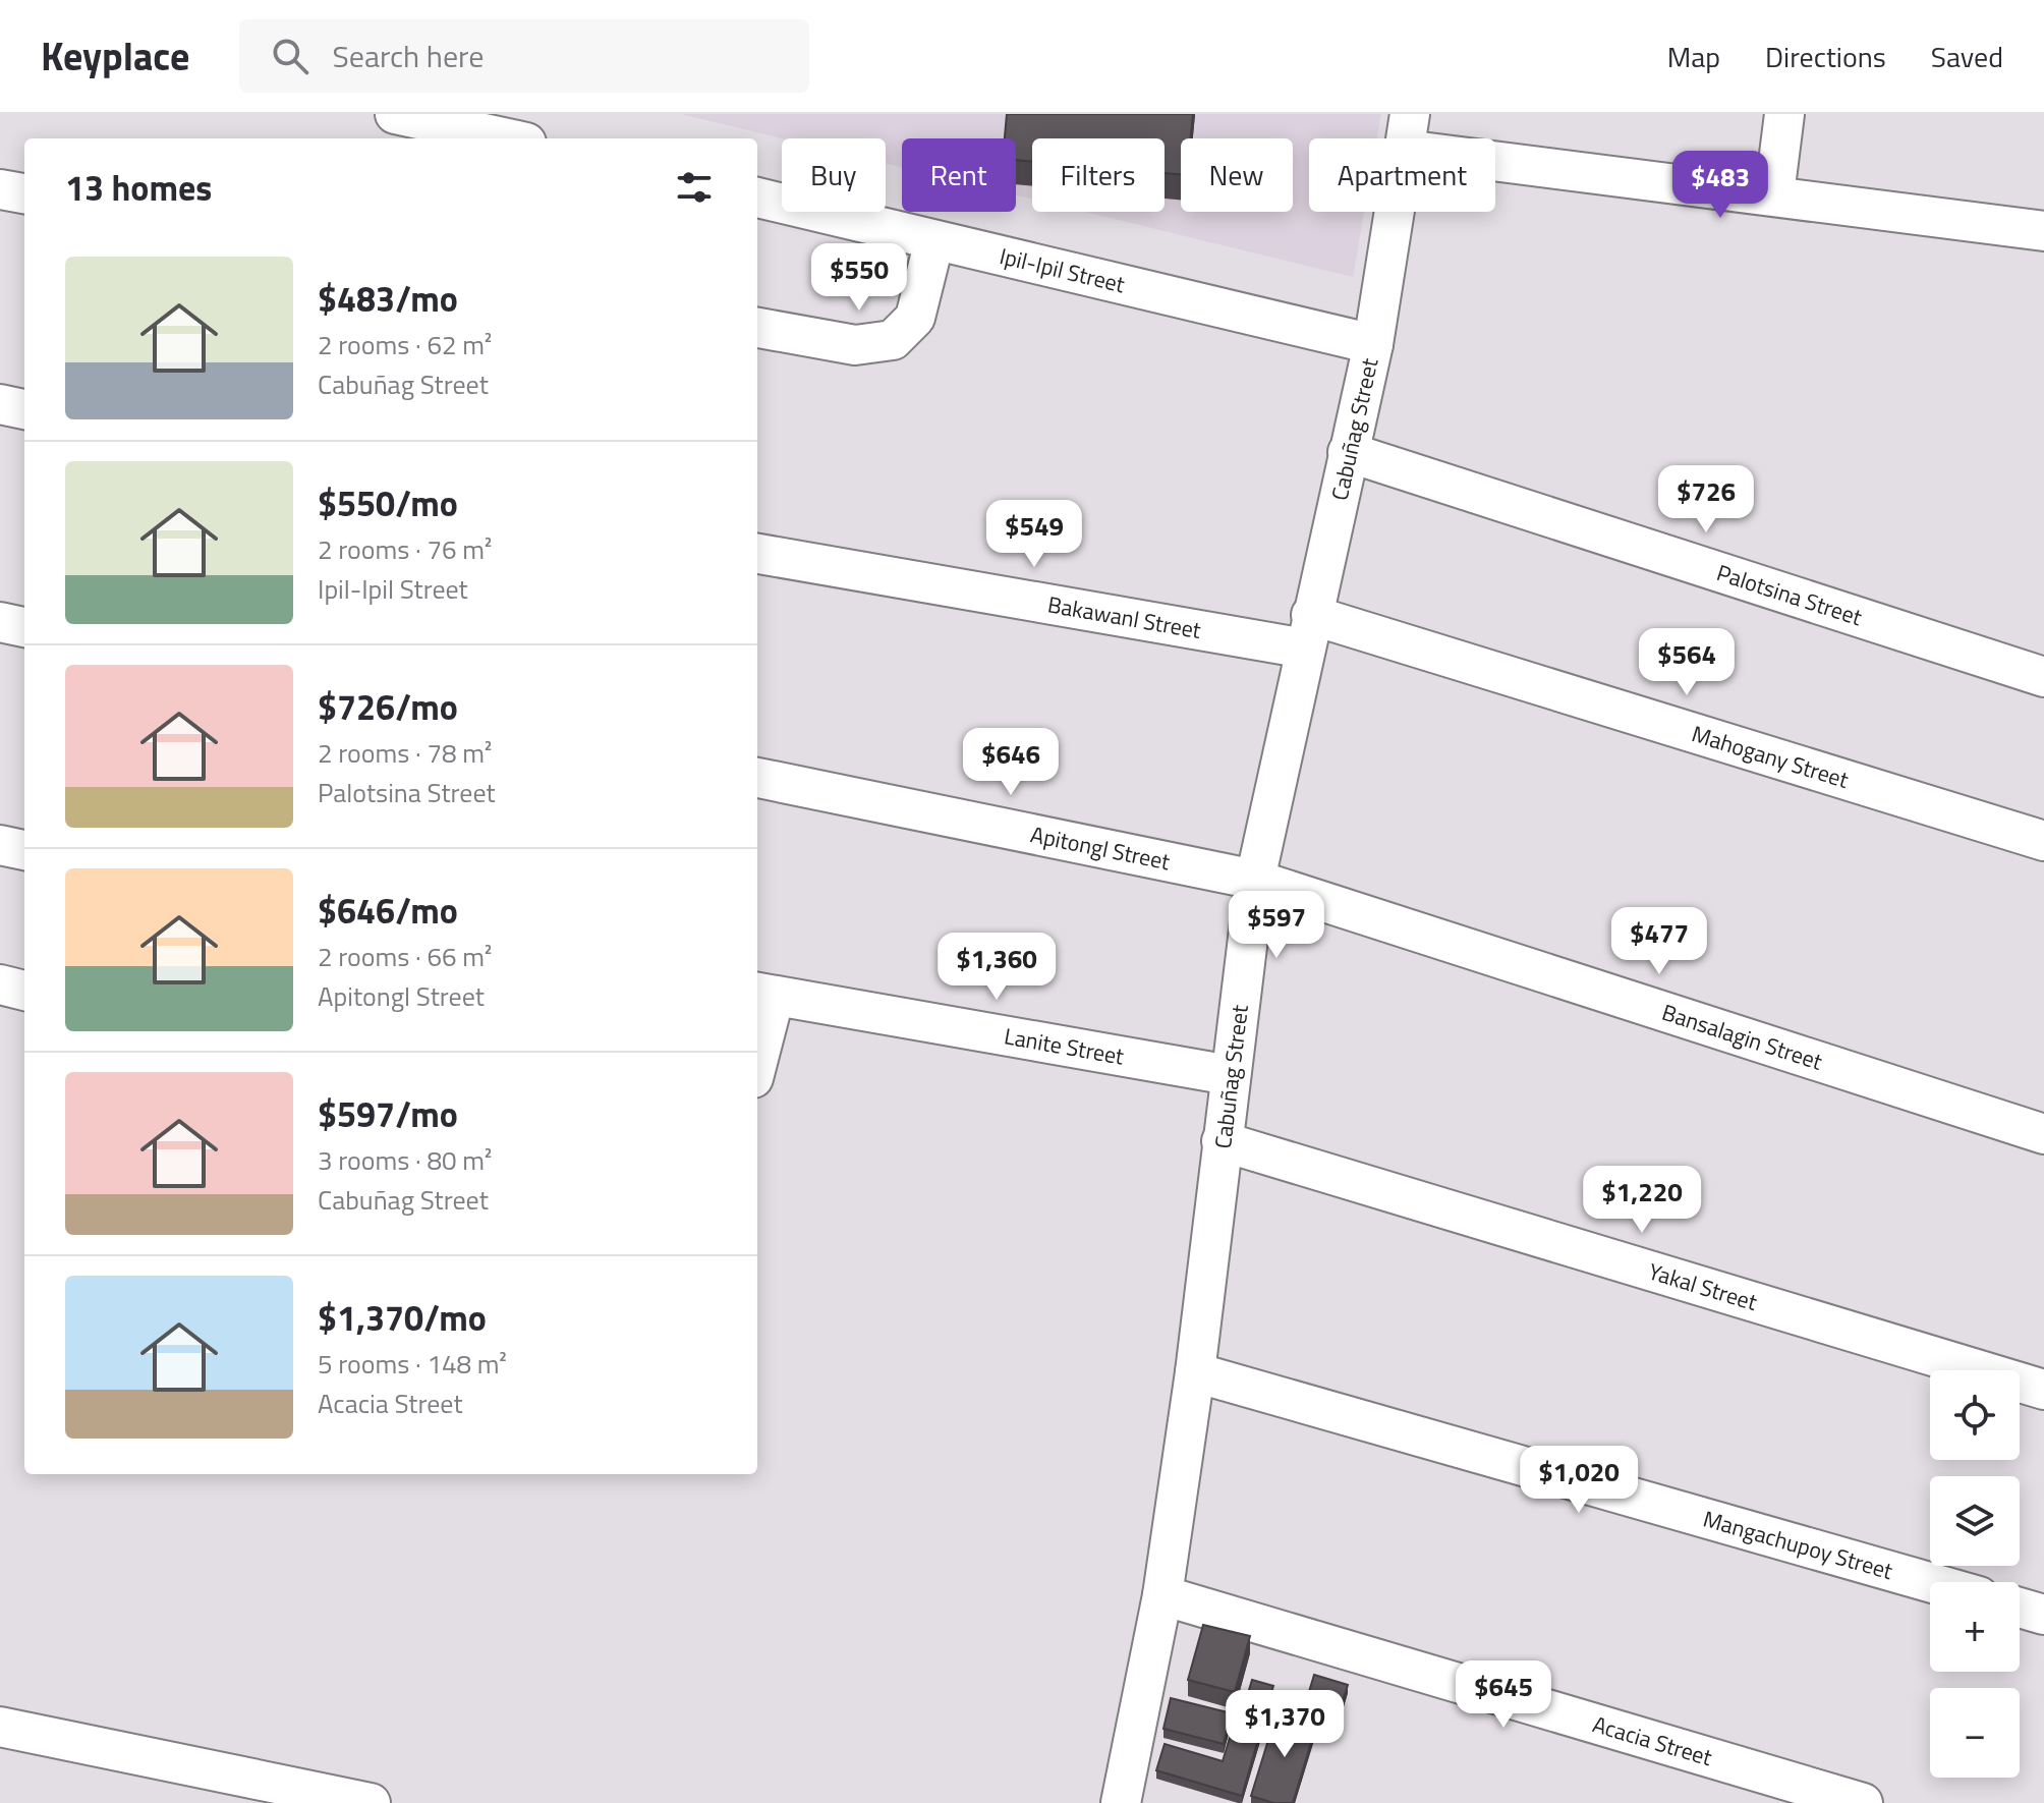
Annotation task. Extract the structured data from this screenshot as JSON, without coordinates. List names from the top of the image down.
{
  "streets": {
    "street": [
      "Ipil-Ipil Street",
      "Cabuñag Street",
      "Palotsina Street",
      "Bakawanl Street",
      "Mahogany Street",
      "Apitongl Street",
      "Bansalagin Street",
      "Lanite Street",
      "Yakal Street",
      "Mangachupoy Street",
      "Acacia Street"
    ]
  },
  "crossings": [
    ["Ipil-Ipil Street", "Cabuñag Street"],
    ["Cabuñag Street", "Palotsina Street"],
    ["Cabuñag Street", "Bakawanl Street"],
    ["Cabuñag Street", "Mahogany Street"],
    ["Cabuñag Street", "Apitongl Street"],
    ["Cabuñag Street", "Bansalagin Street"],
    ["Cabuñag Street", "Lanite Street"],
    ["Cabuñag Street", "Yakal Street"],
    ["Cabuñag Street", "Mangachupoy Street"],
    ["Cabuñag Street", "Acacia Street"],
    ["Bakawanl Street", "Mahogany Street"],
    ["Apitongl Street", "Bansalagin Street"]
  ],
  "page": {
    "header": "Keyplace",
    "search": "Search here",
    "nav": ["Map", "Directions", "Saved"],
    "chip": [
      "Buy",
      "Rent",
      "Filters",
      "New",
      "Apartment"
    ],
    "heading": "13 homes",
    "price": [
      "$483",
      "$550",
      "$726",
      "$549",
      "$564",
      "$646",
      "$597",
      "$477",
      "$1,360",
      "$1,220",
      "$1,020",
      "$645",
      "$1,370"
    ],
    "list": [
      {
        "name": "$483/mo",
        "note": "2 rooms · 62 m² · Cabuñag Street"
      },
      {
        "name": "$550/mo",
        "note": "2 rooms · 76 m² · Ipil-Ipil Street"
      },
      {
        "name": "$726/mo",
        "note": "2 rooms · 78 m² · Palotsina Street"
      },
      {
        "name": "$646/mo",
        "note": "2 rooms · 66 m² · Apitongl Street"
      },
      {
        "name": "$597/mo",
        "note": "3 rooms · 80 m² · Cabuñag Street"
      },
      {
        "name": "$1,370/mo",
        "note": "5 rooms · 148 m² · Acacia Street"
      }
    ],
    "map_buttons": ["+", "−"]
  }
}
